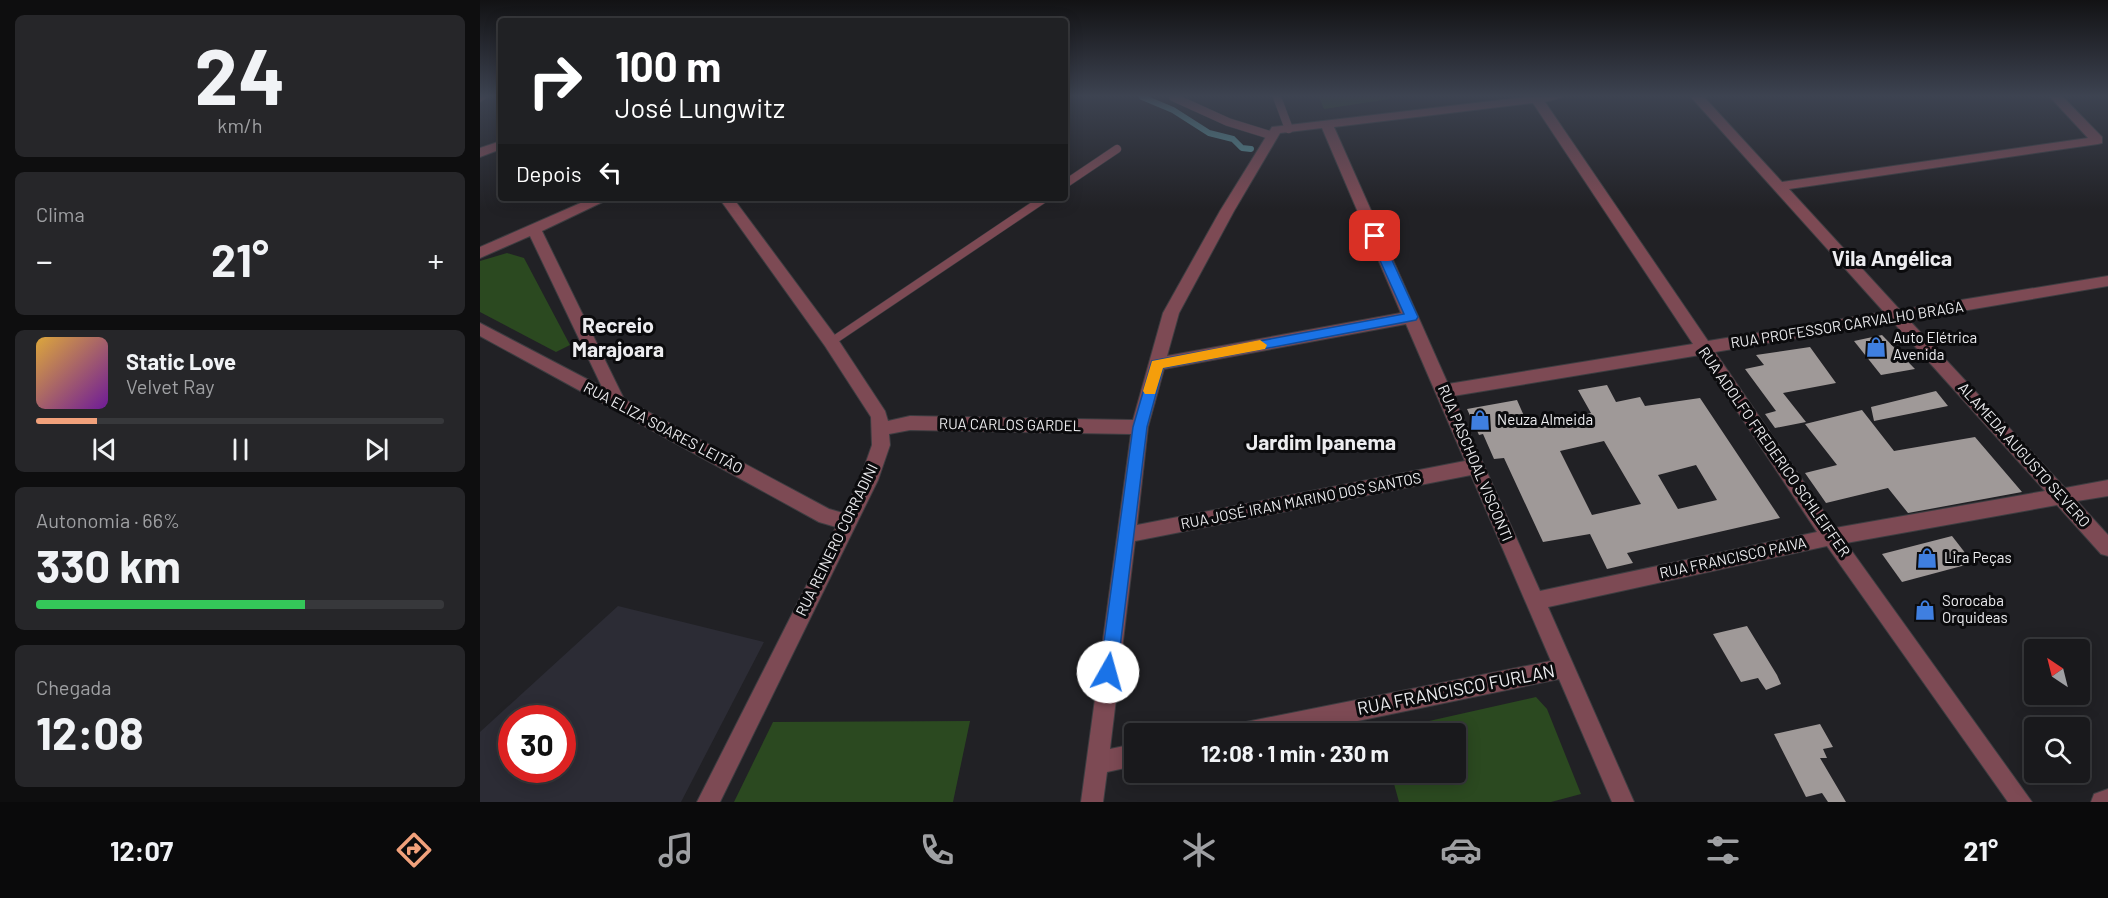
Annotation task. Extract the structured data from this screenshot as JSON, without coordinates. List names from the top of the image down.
{
  "streets": {
    "street": [
      "RUA PROFESSOR CARVALHO BRAGA",
      "RUA CARLOS GARDEL",
      "RUA ELIZA SOARES LEITÃO",
      "RUA ADOLFO FREDERICO SCHLEIFFER",
      "ALAMEDA AUGUSTO SEVERO",
      "RUA PASCHOAL VISCONTI",
      "RUA JOSÉ IRAN MARINO DOS SANTOS",
      "RUA REINERO CORRADINI",
      "RUA FRANCISCO PAIVA",
      "RUA FRANCISCO FURLAN"
    ]
  },
  "crossings": [
    ["RUA PROFESSOR CARVALHO BRAGA", "RUA ADOLFO FREDERICO SCHLEIFFER"],
    ["RUA PROFESSOR CARVALHO BRAGA", "ALAMEDA AUGUSTO SEVERO"],
    ["RUA PROFESSOR CARVALHO BRAGA", "RUA PASCHOAL VISCONTI"],
    ["RUA CARLOS GARDEL", "RUA REINERO CORRADINI"],
    ["RUA ELIZA SOARES LEITÃO", "RUA REINERO CORRADINI"],
    ["RUA ADOLFO FREDERICO SCHLEIFFER", "RUA FRANCISCO PAIVA"],
    ["ALAMEDA AUGUSTO SEVERO", "RUA FRANCISCO PAIVA"],
    ["RUA PASCHOAL VISCONTI", "RUA JOSÉ IRAN MARINO DOS SANTOS"],
    ["RUA PASCHOAL VISCONTI", "RUA FRANCISCO PAIVA"],
    ["RUA PASCHOAL VISCONTI", "RUA FRANCISCO FURLAN"]
  ],
  "districts": ["Vila Angélica", "Recreio Marajoara", "Jardim Ipanema"],
  "places": {
    "shop": [
      "Auto Elétrica Avenida",
      "Neuza Almeida",
      "Lira Peças",
      "Sorocaba Orquideas"
    ]
  },
  "north": "top left",
  "page": {
    "tile": [
      ["24", "km/h"],
      "Clima",
      ["Autonomia · 66%", "330 km"],
      ["Chegada", "12:08"]
    ],
    "turn": ["100 m", "José Lungwitz"],
    "then": "Depois",
    "heat": ["−", "21°", "+"],
    "song": ["Static Love", "Velvet Ray"],
    "limit": "30",
    "trip": "12:08 · 1 min · 230 m",
    "tabs": ["12:07", "21°"]
  }
}
